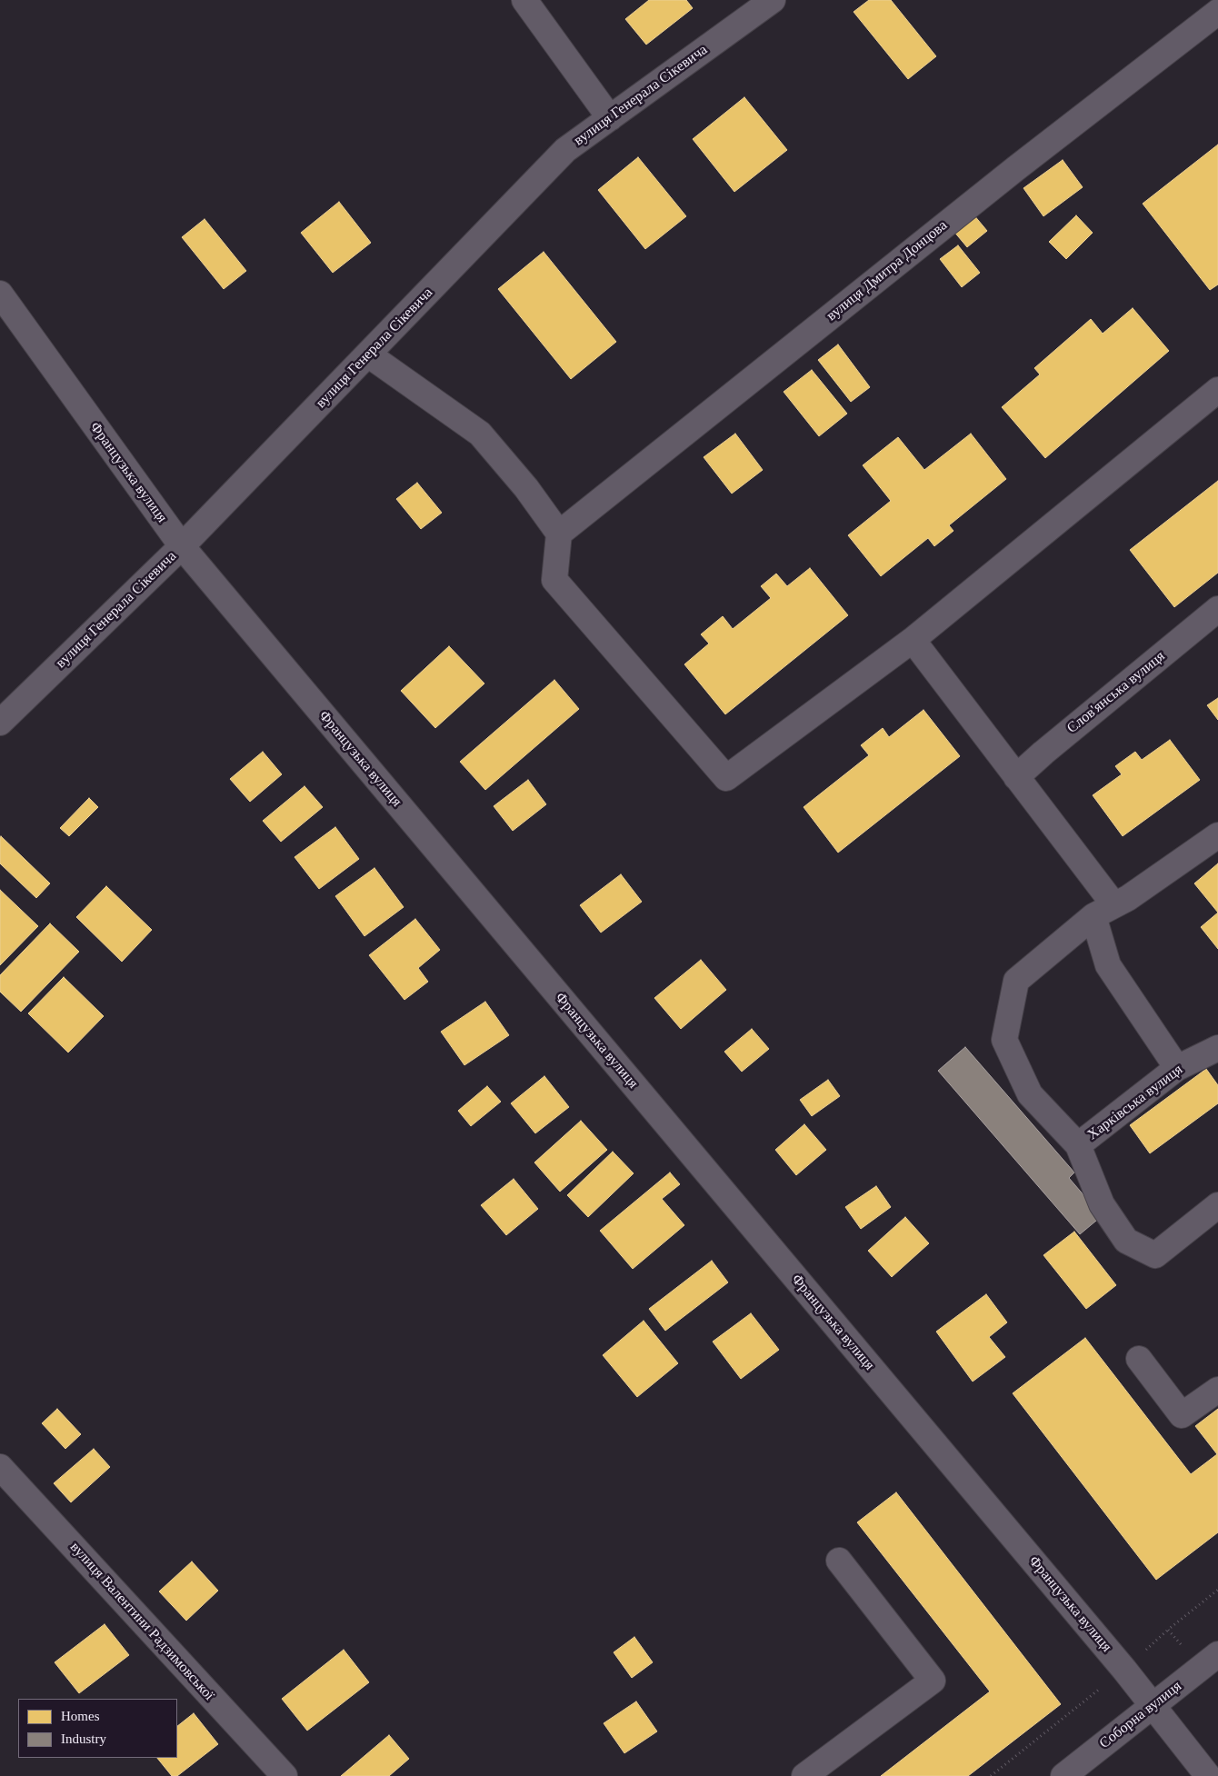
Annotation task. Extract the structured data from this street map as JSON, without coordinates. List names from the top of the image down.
{
  "streets": {
    "street": [
      "вулиця Генерала Сікевича",
      "вулиця Дмитра Донцова",
      "Французька вулиця",
      "Слов'янська вулиця",
      "Харківська вулиця",
      "вулиця Валентини Радзимовської",
      "Соборна вулиця"
    ]
  },
  "crossings": [
    ["вулиця Генерала Сікевича", "Французька вулиця"],
    ["Французька вулиця", "Соборна вулиця"]
  ],
  "legend": ["Homes", "Industry"]
}
